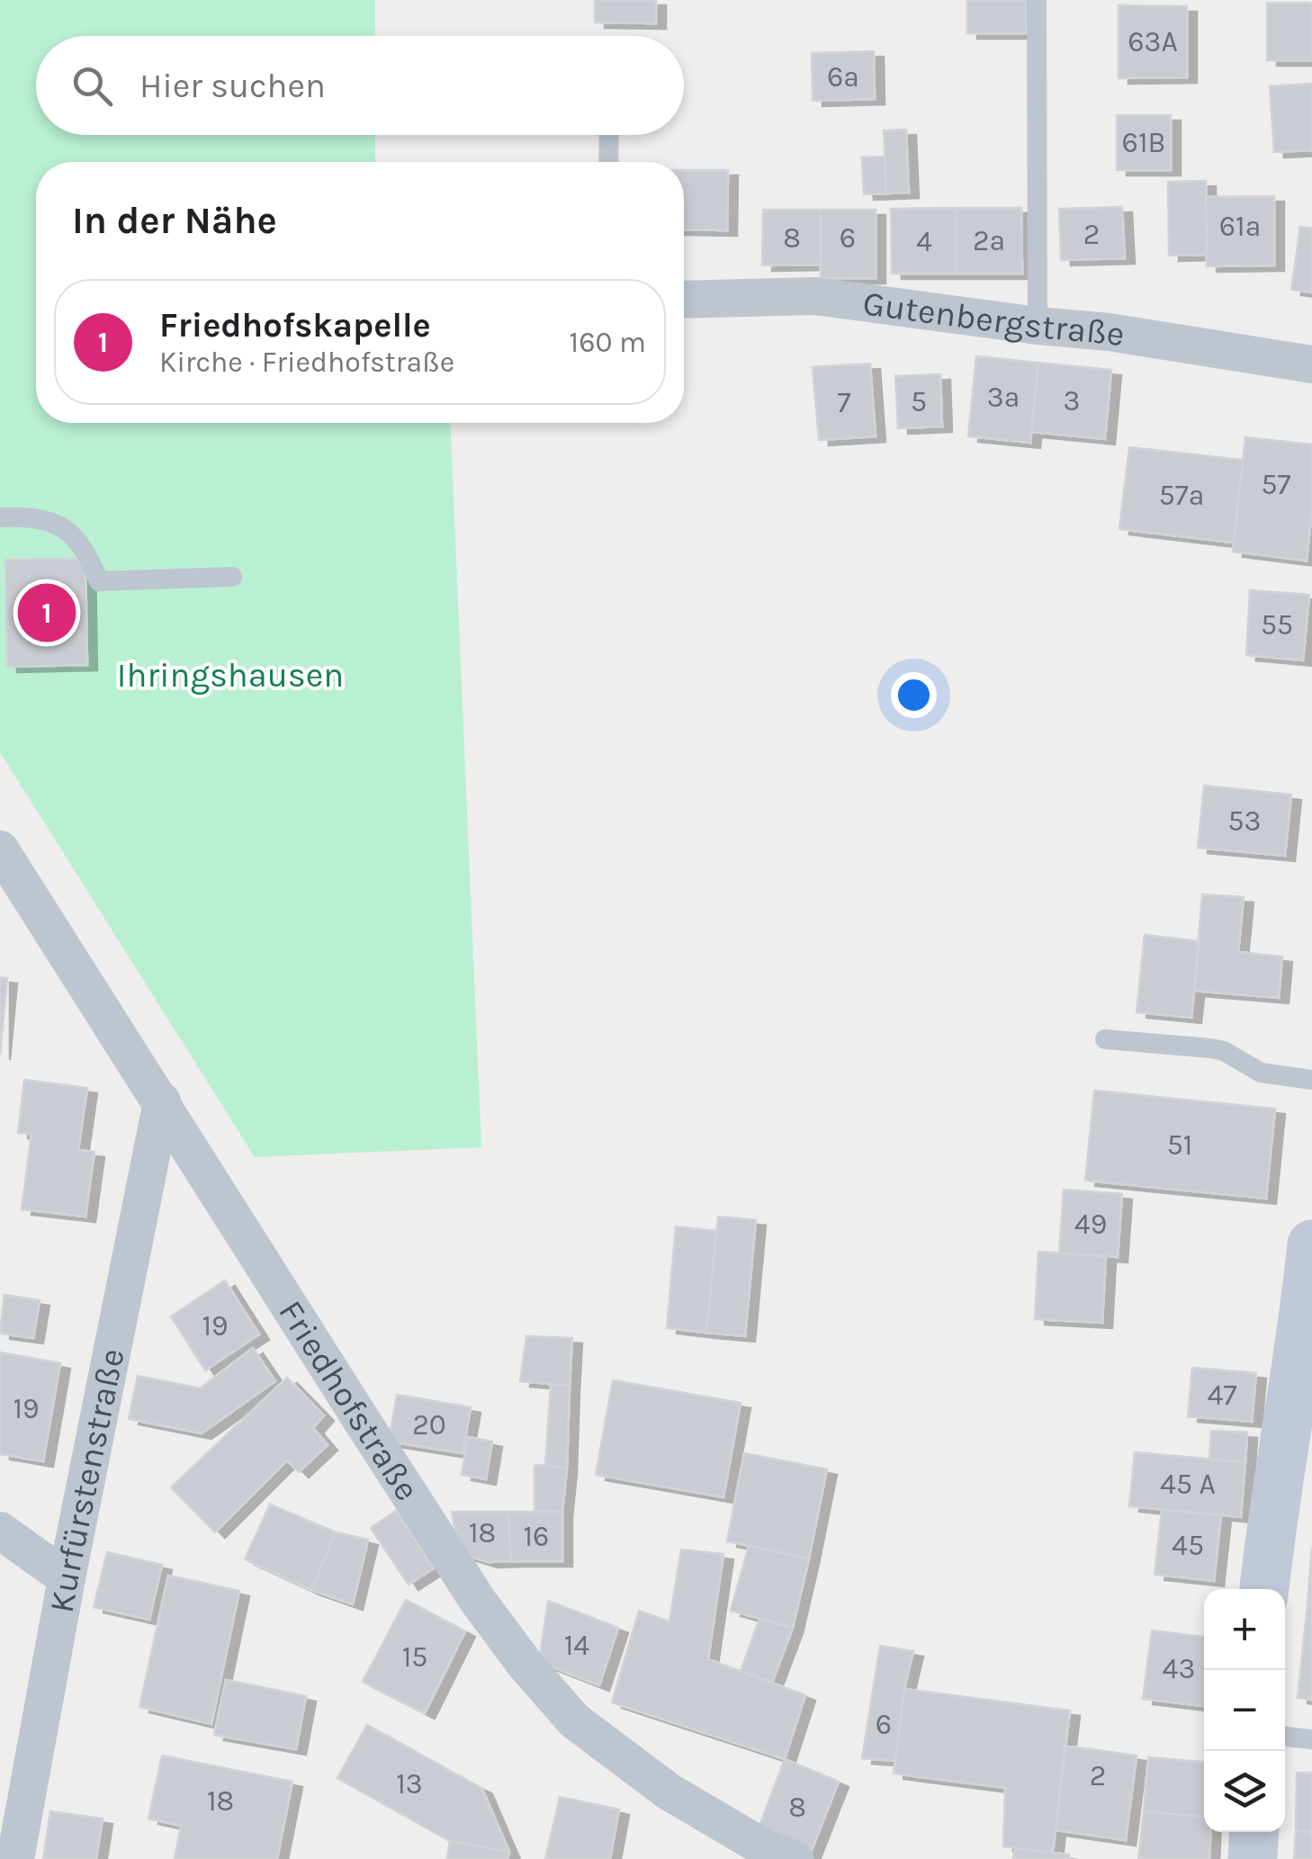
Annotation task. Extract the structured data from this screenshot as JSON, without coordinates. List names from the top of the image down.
{
  "streets": {
    "street": ["Gutenbergstraße", "Friedhofstraße", "Kurfürstenstraße"]
  },
  "crossings": [
    ["Friedhofstraße", "Kurfürstenstraße"]
  ],
  "parks": ["Ihringshausen"],
  "house_numbers": [
    "63A",
    "6a",
    "61B",
    "61a",
    "2",
    "8",
    "6",
    "2a",
    "4",
    "3a",
    "3",
    "5",
    "7",
    "57",
    "57a",
    "55",
    "53",
    "51",
    "49",
    "19",
    "47",
    "19",
    "20",
    "45 A",
    "18",
    "16",
    "45",
    "14",
    "15",
    "43",
    "6",
    "2",
    "13",
    "18",
    "8"
  ],
  "page": {
    "search": "Hier suchen",
    "heading": "In der Nähe",
    "list": [
      {
        "mark": "1",
        "name": "Friedhofskapelle",
        "note": "Kirche · Friedhofstraße",
        "value": "160 m"
      }
    ],
    "pins": "1",
    "map_buttons": ["+", "−"]
  }
}
